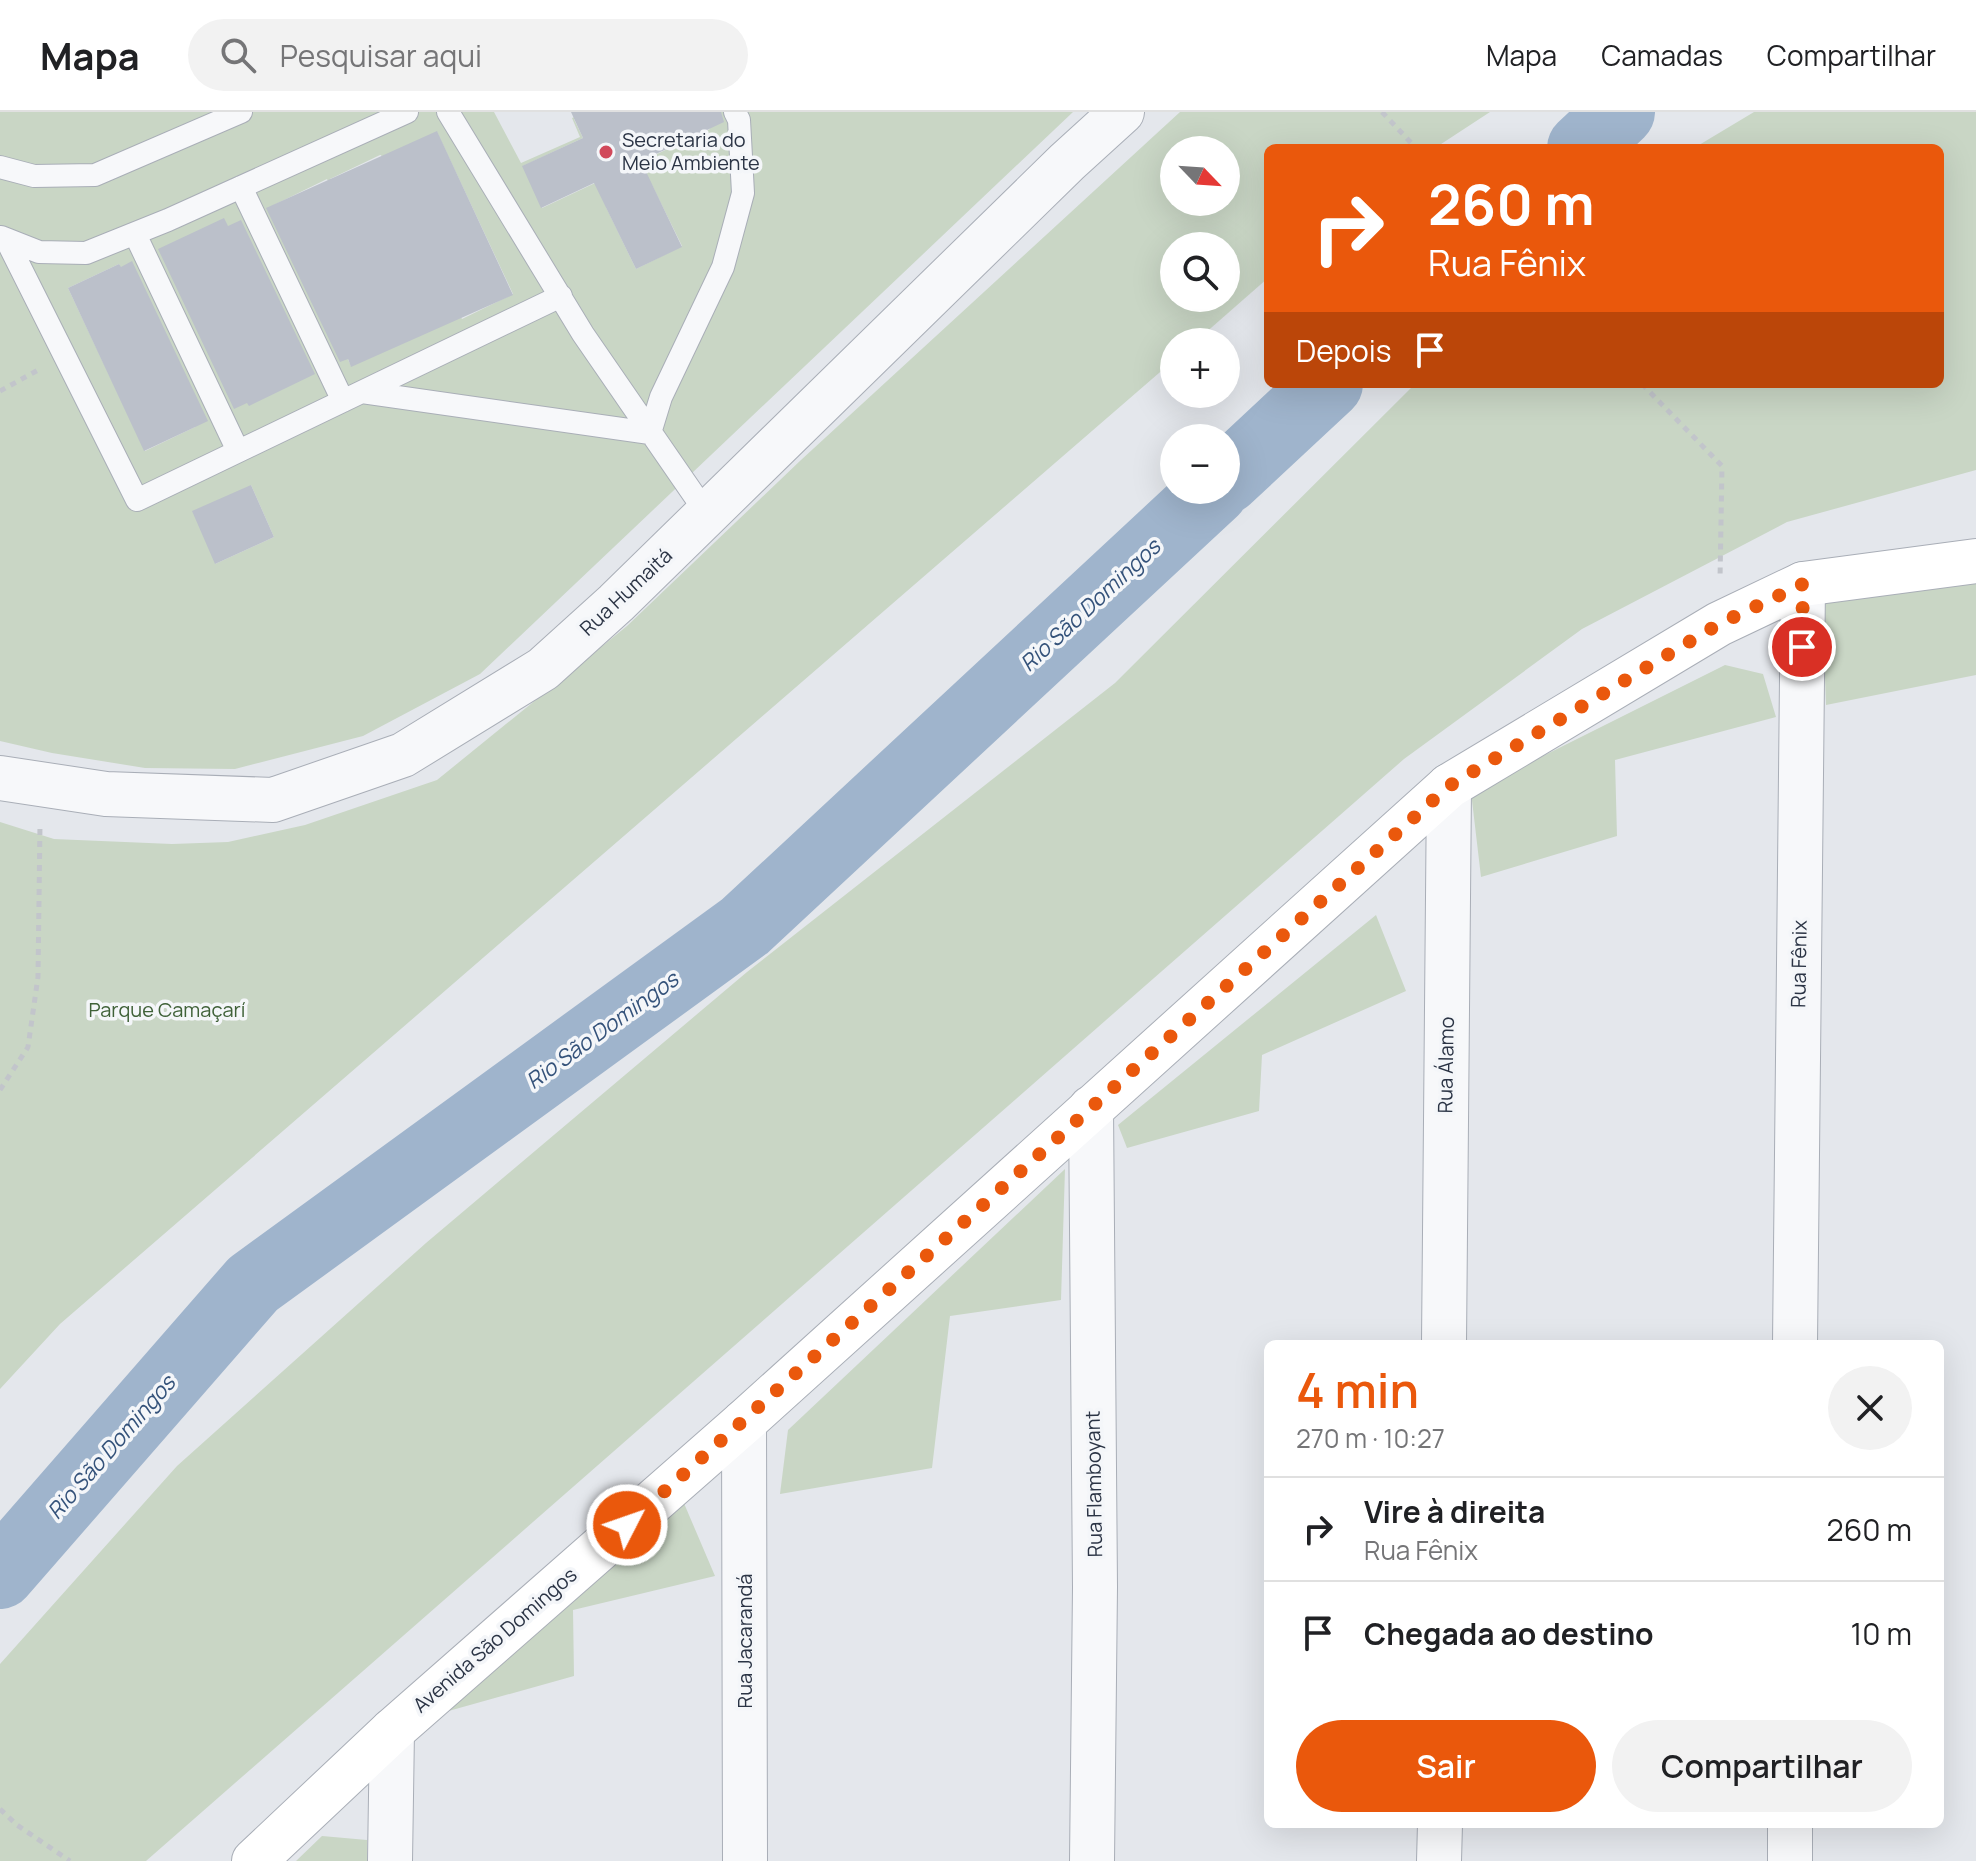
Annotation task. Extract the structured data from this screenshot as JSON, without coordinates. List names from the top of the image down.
{
  "streets": {
    "street": [
      "Rua Humaitá",
      "Rua Fênix",
      "Rua Álamo",
      "Rua Flamboyant",
      "Avenida São Domingos",
      "Rua Jacarandá"
    ]
  },
  "crossings": [
    ["Rua Fênix", "Avenida São Domingos"],
    ["Rua Álamo", "Avenida São Domingos"],
    ["Rua Flamboyant", "Avenida São Domingos"],
    ["Avenida São Domingos", "Rua Jacarandá"]
  ],
  "water": ["Rio São Domingos"],
  "parks": ["Parque Camaçarí"],
  "places": ["Secretaria do Meio Ambiente"],
  "north": "bottom right",
  "page": {
    "header": "Mapa",
    "search": "Pesquisar aqui",
    "nav": ["Mapa", "Camadas", "Compartilhar"],
    "map_buttons": ["+", "−"],
    "turn": ["260 m", "Rua Fênix"],
    "then": "Depois",
    "heading": ["4 min", "270 m · 10:27"],
    "list": [
      {
        "name": "Vire à direita",
        "note": "Rua Fênix",
        "value": "260 m"
      },
      {
        "name": "Chegada ao destino",
        "value": "10 m"
      }
    ],
    "buttons": ["Sair", "Compartilhar"]
  }
}
